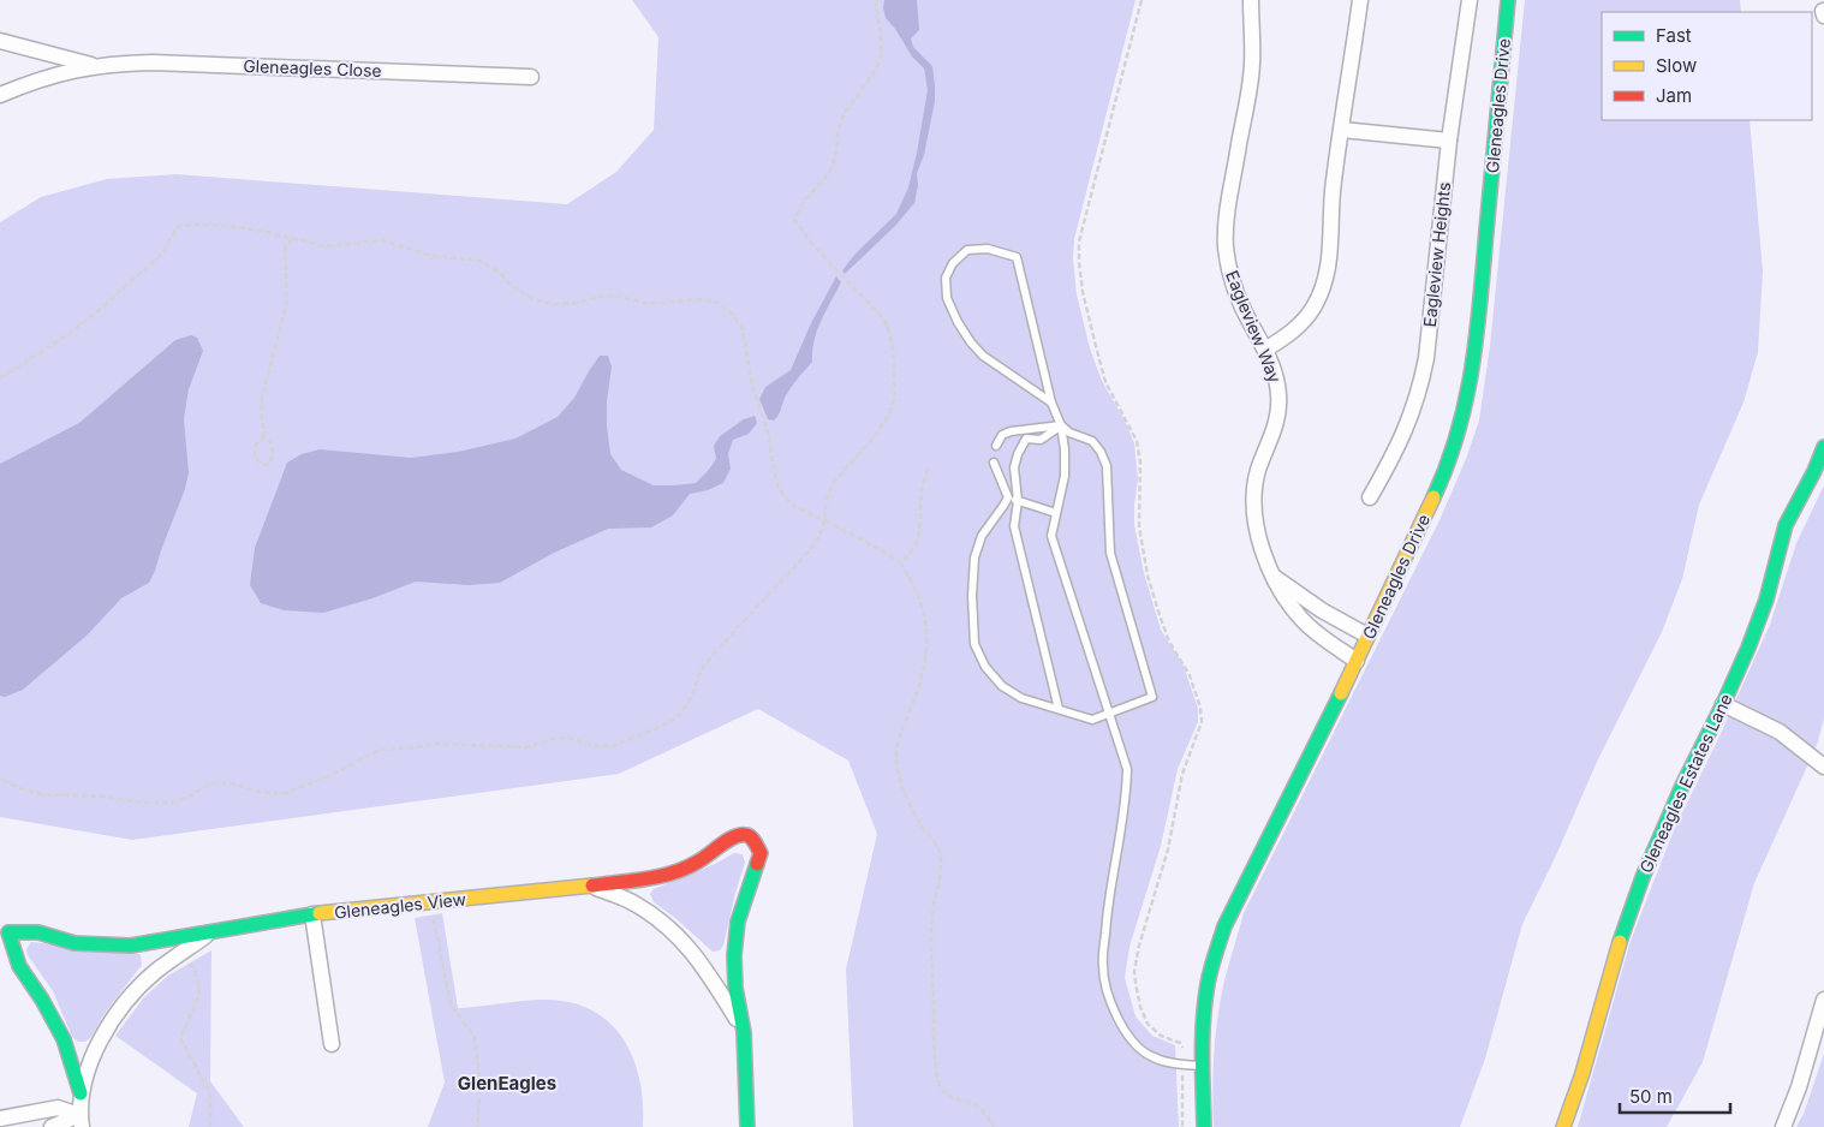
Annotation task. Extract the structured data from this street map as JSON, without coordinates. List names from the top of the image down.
{
  "streets": {
    "street": [
      "Gleneagles Close",
      "Gleneagles Drive",
      "Eagleview Heights",
      "Eagleview Way",
      "Gleneagles Estates Lane",
      "Gleneagles View"
    ]
  },
  "crossings": [
    ["Gleneagles Drive", "Eagleview Way"]
  ],
  "districts": ["GlenEagles"],
  "legend": ["Fast", "Slow", "Jam"],
  "scale_bar": "50 m"
}
